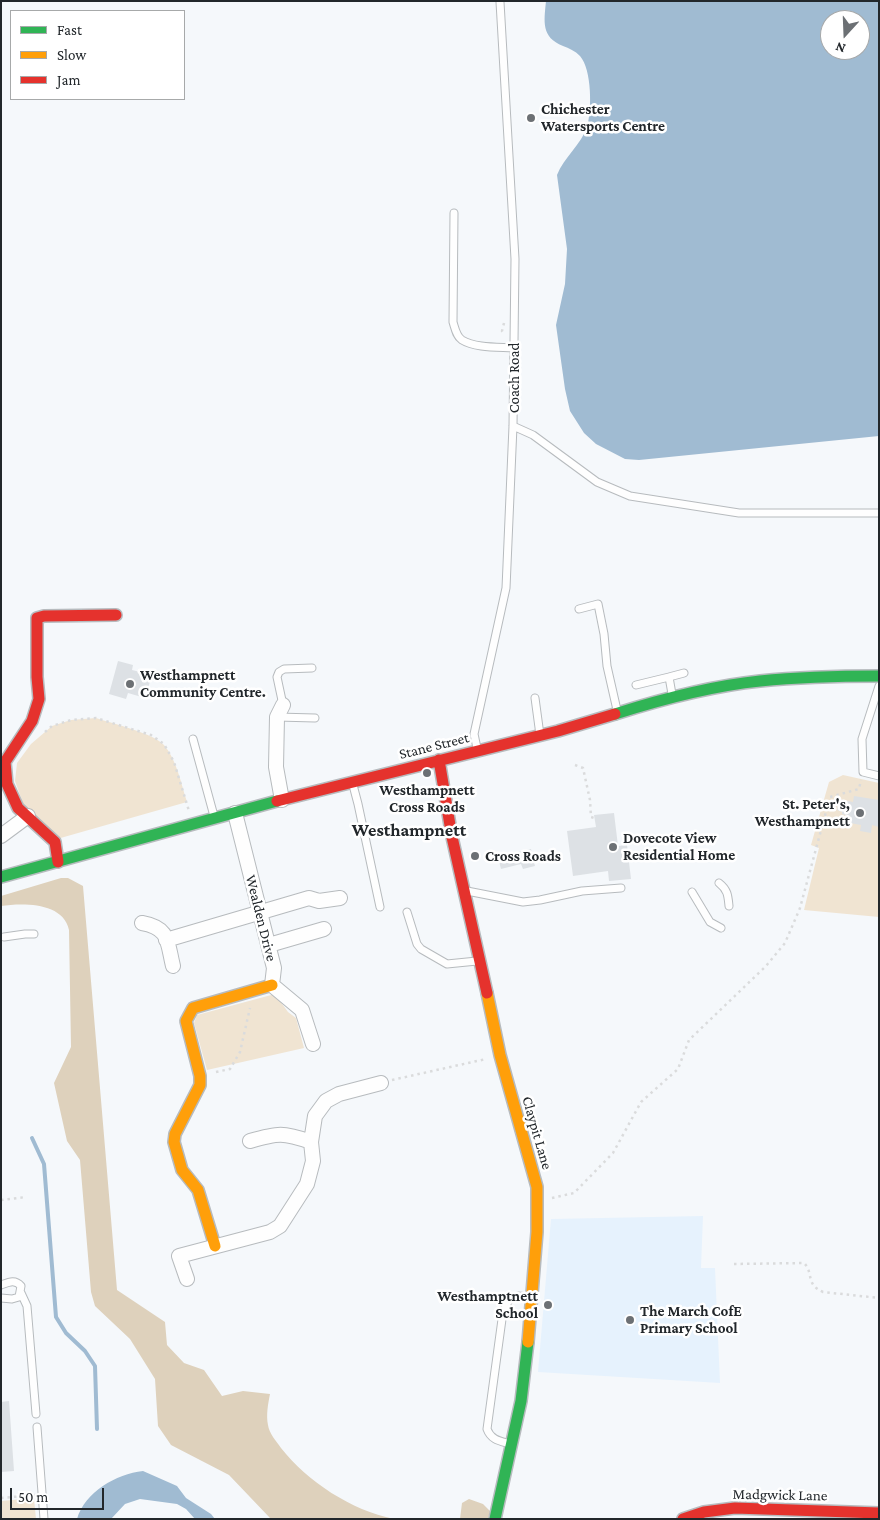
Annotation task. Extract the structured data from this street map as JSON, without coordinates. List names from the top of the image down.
{
  "streets": {
    "street": [
      "Stane Street",
      "Wealden Drive",
      "Claypit Lane",
      "Madgwick Lane"
    ],
    "lane": ["Coach Road"]
  },
  "crossings": [
    ["Coach Road", "Stane Street"],
    ["Stane Street", "Wealden Drive"],
    ["Stane Street", "Claypit Lane"]
  ],
  "districts": ["Westhampnett"],
  "places": [
    "Chichester Watersports Centre",
    "Westhampnett Community Centre.",
    "Westhampnett Cross Roads",
    "St. Peter's, Westhampnett",
    "Dovecote View Residential Home",
    "Cross Roads",
    "Westhamptnett School",
    "The March CofE Primary School"
  ],
  "legend": ["Fast", "Slow", "Jam"],
  "scale_bar": "50 m",
  "north": "bottom"
}
